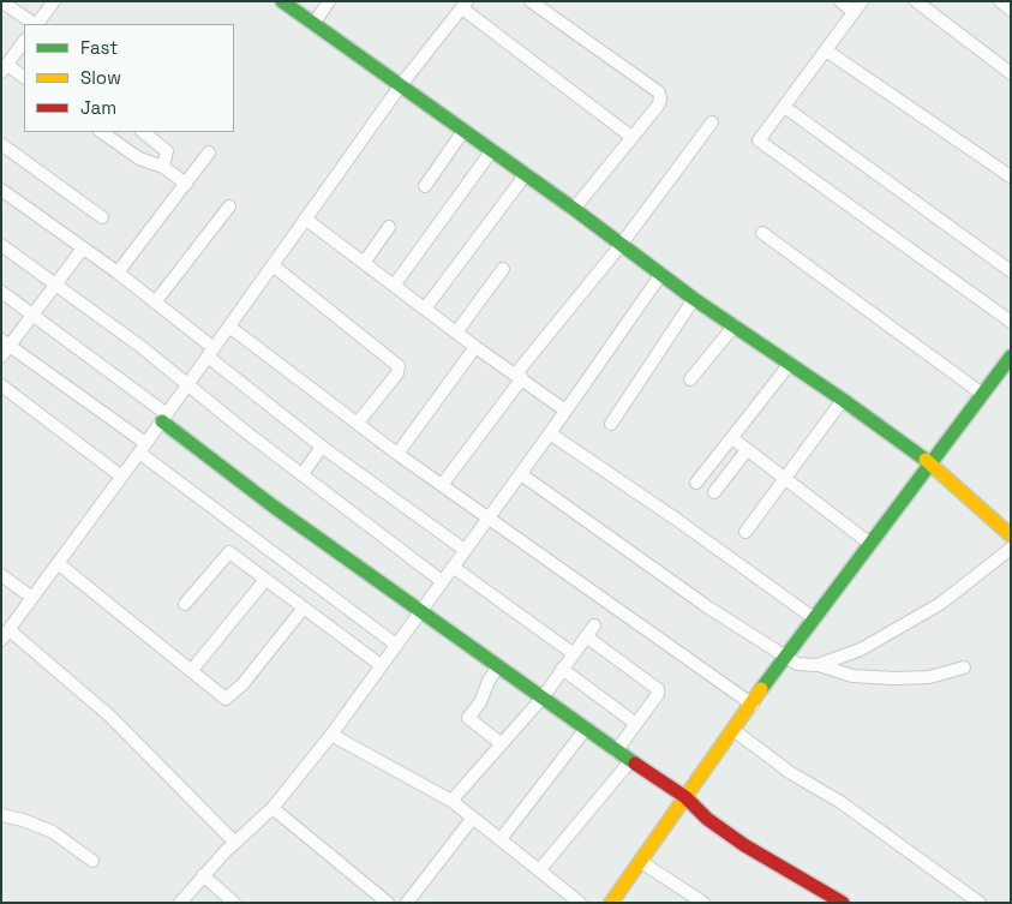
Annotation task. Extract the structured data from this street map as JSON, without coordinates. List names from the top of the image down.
{
  "legend": ["Fast", "Slow", "Jam"]
}
